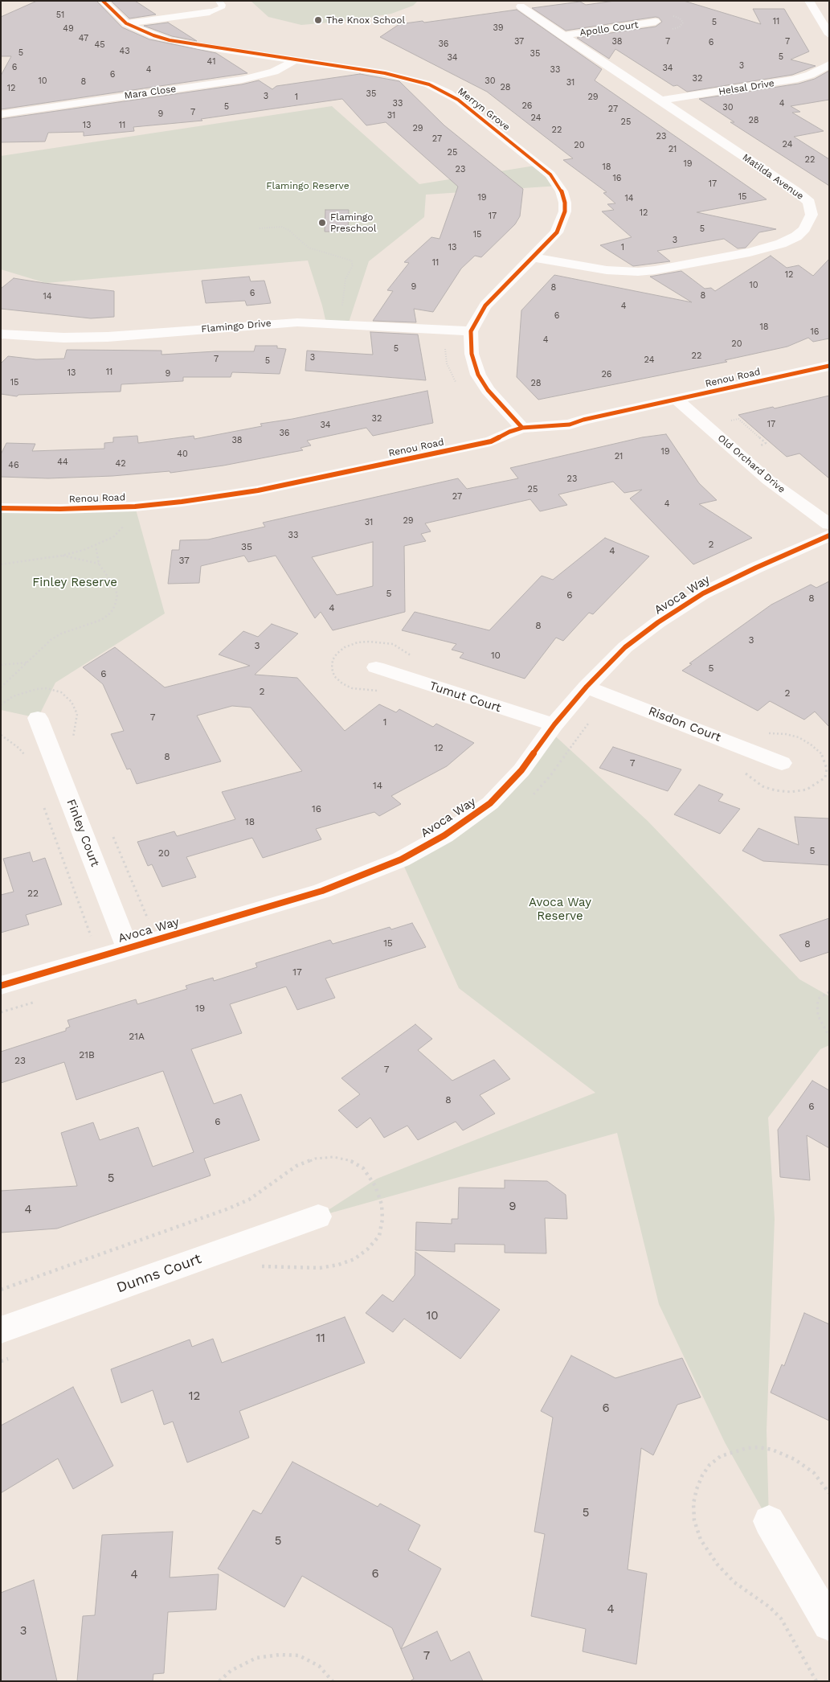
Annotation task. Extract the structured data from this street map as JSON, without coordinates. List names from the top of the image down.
{
  "streets": {
    "street": [
      "Apollo Court",
      "Helsal Drive",
      "Mara Close",
      "Merryn Grove",
      "Matilda Avenue",
      "Flamingo Drive",
      "Renou Road",
      "Old Orchard Drive",
      "Avoca Way",
      "Tumut Court",
      "Risdon Court",
      "Finley Court",
      "Dunns Court"
    ]
  },
  "crossings": [
    ["Apollo Court", "Matilda Avenue"],
    ["Helsal Drive", "Matilda Avenue"],
    ["Mara Close", "Merryn Grove"],
    ["Merryn Grove", "Matilda Avenue"],
    ["Merryn Grove", "Flamingo Drive"],
    ["Renou Road", "Old Orchard Drive"],
    ["Avoca Way", "Tumut Court"],
    ["Avoca Way", "Risdon Court"],
    ["Avoca Way", "Finley Court"]
  ],
  "parks": ["Flamingo Reserve", "Finley Reserve", "Avoca Way Reserve"],
  "places": ["The Knox School", "Flamingo Preschool"],
  "house_numbers": [
    "51",
    "11",
    "5",
    "39",
    "49",
    "47",
    "37",
    "38",
    "7",
    "7",
    "6",
    "36",
    "45",
    "43",
    "5",
    "35",
    "5",
    "34",
    "41",
    "3",
    "6",
    "34",
    "4",
    "33",
    "6",
    "32",
    "10",
    "30",
    "8",
    "31",
    "28",
    "12",
    "35",
    "3",
    "1",
    "29",
    "33",
    "4",
    "26",
    "5",
    "30",
    "27",
    "7",
    "9",
    "31",
    "24",
    "28",
    "25",
    "13",
    "11",
    "29",
    "22",
    "23",
    "27",
    "24",
    "20",
    "21",
    "25",
    "22",
    "19",
    "18",
    "23",
    "16",
    "17",
    "15",
    "19",
    "14",
    "12",
    "17",
    "5",
    "15",
    "3",
    "13",
    "1",
    "11",
    "12",
    "10",
    "9",
    "8",
    "6",
    "8",
    "14",
    "4",
    "6",
    "18",
    "16",
    "4",
    "20",
    "5",
    "22",
    "3",
    "7",
    "24",
    "5",
    "11",
    "13",
    "9",
    "26",
    "15",
    "28",
    "32",
    "17",
    "34",
    "36",
    "38",
    "19",
    "40",
    "21",
    "44",
    "42",
    "46",
    "23",
    "25",
    "27",
    "4",
    "29",
    "31",
    "33",
    "2",
    "35",
    "4",
    "37",
    "5",
    "6",
    "8",
    "4",
    "8",
    "3",
    "3",
    "10",
    "5",
    "6",
    "2",
    "2",
    "7",
    "1",
    "12",
    "8",
    "7",
    "14",
    "16",
    "18",
    "5",
    "20",
    "22",
    "15",
    "8",
    "17",
    "19",
    "21A",
    "21B",
    "23",
    "7",
    "8",
    "6",
    "6",
    "5",
    "9",
    "4",
    "10",
    "11",
    "12",
    "6",
    "5",
    "5",
    "6",
    "4",
    "4",
    "3",
    "7"
  ]
}
